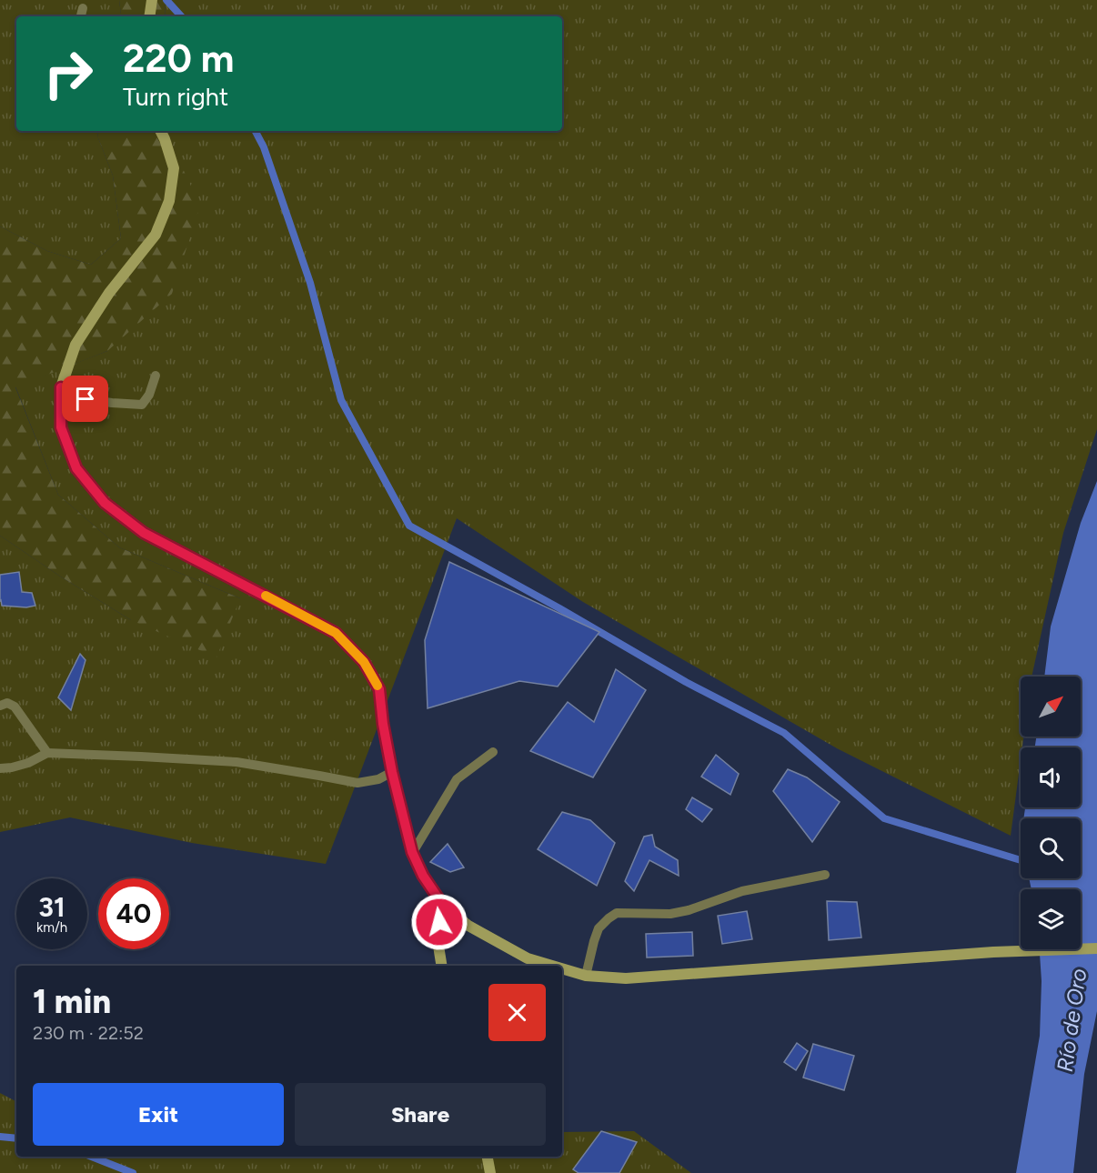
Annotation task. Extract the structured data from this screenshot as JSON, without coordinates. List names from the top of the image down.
{
  "water": ["Río de Oro"],
  "north": "top right",
  "page": {
    "turn": ["220 m", "Turn right"],
    "speed": "31 km/h",
    "limit": "40",
    "heading": ["1 min", "230 m · 22:52"],
    "buttons": ["Exit", "Share"]
  }
}
